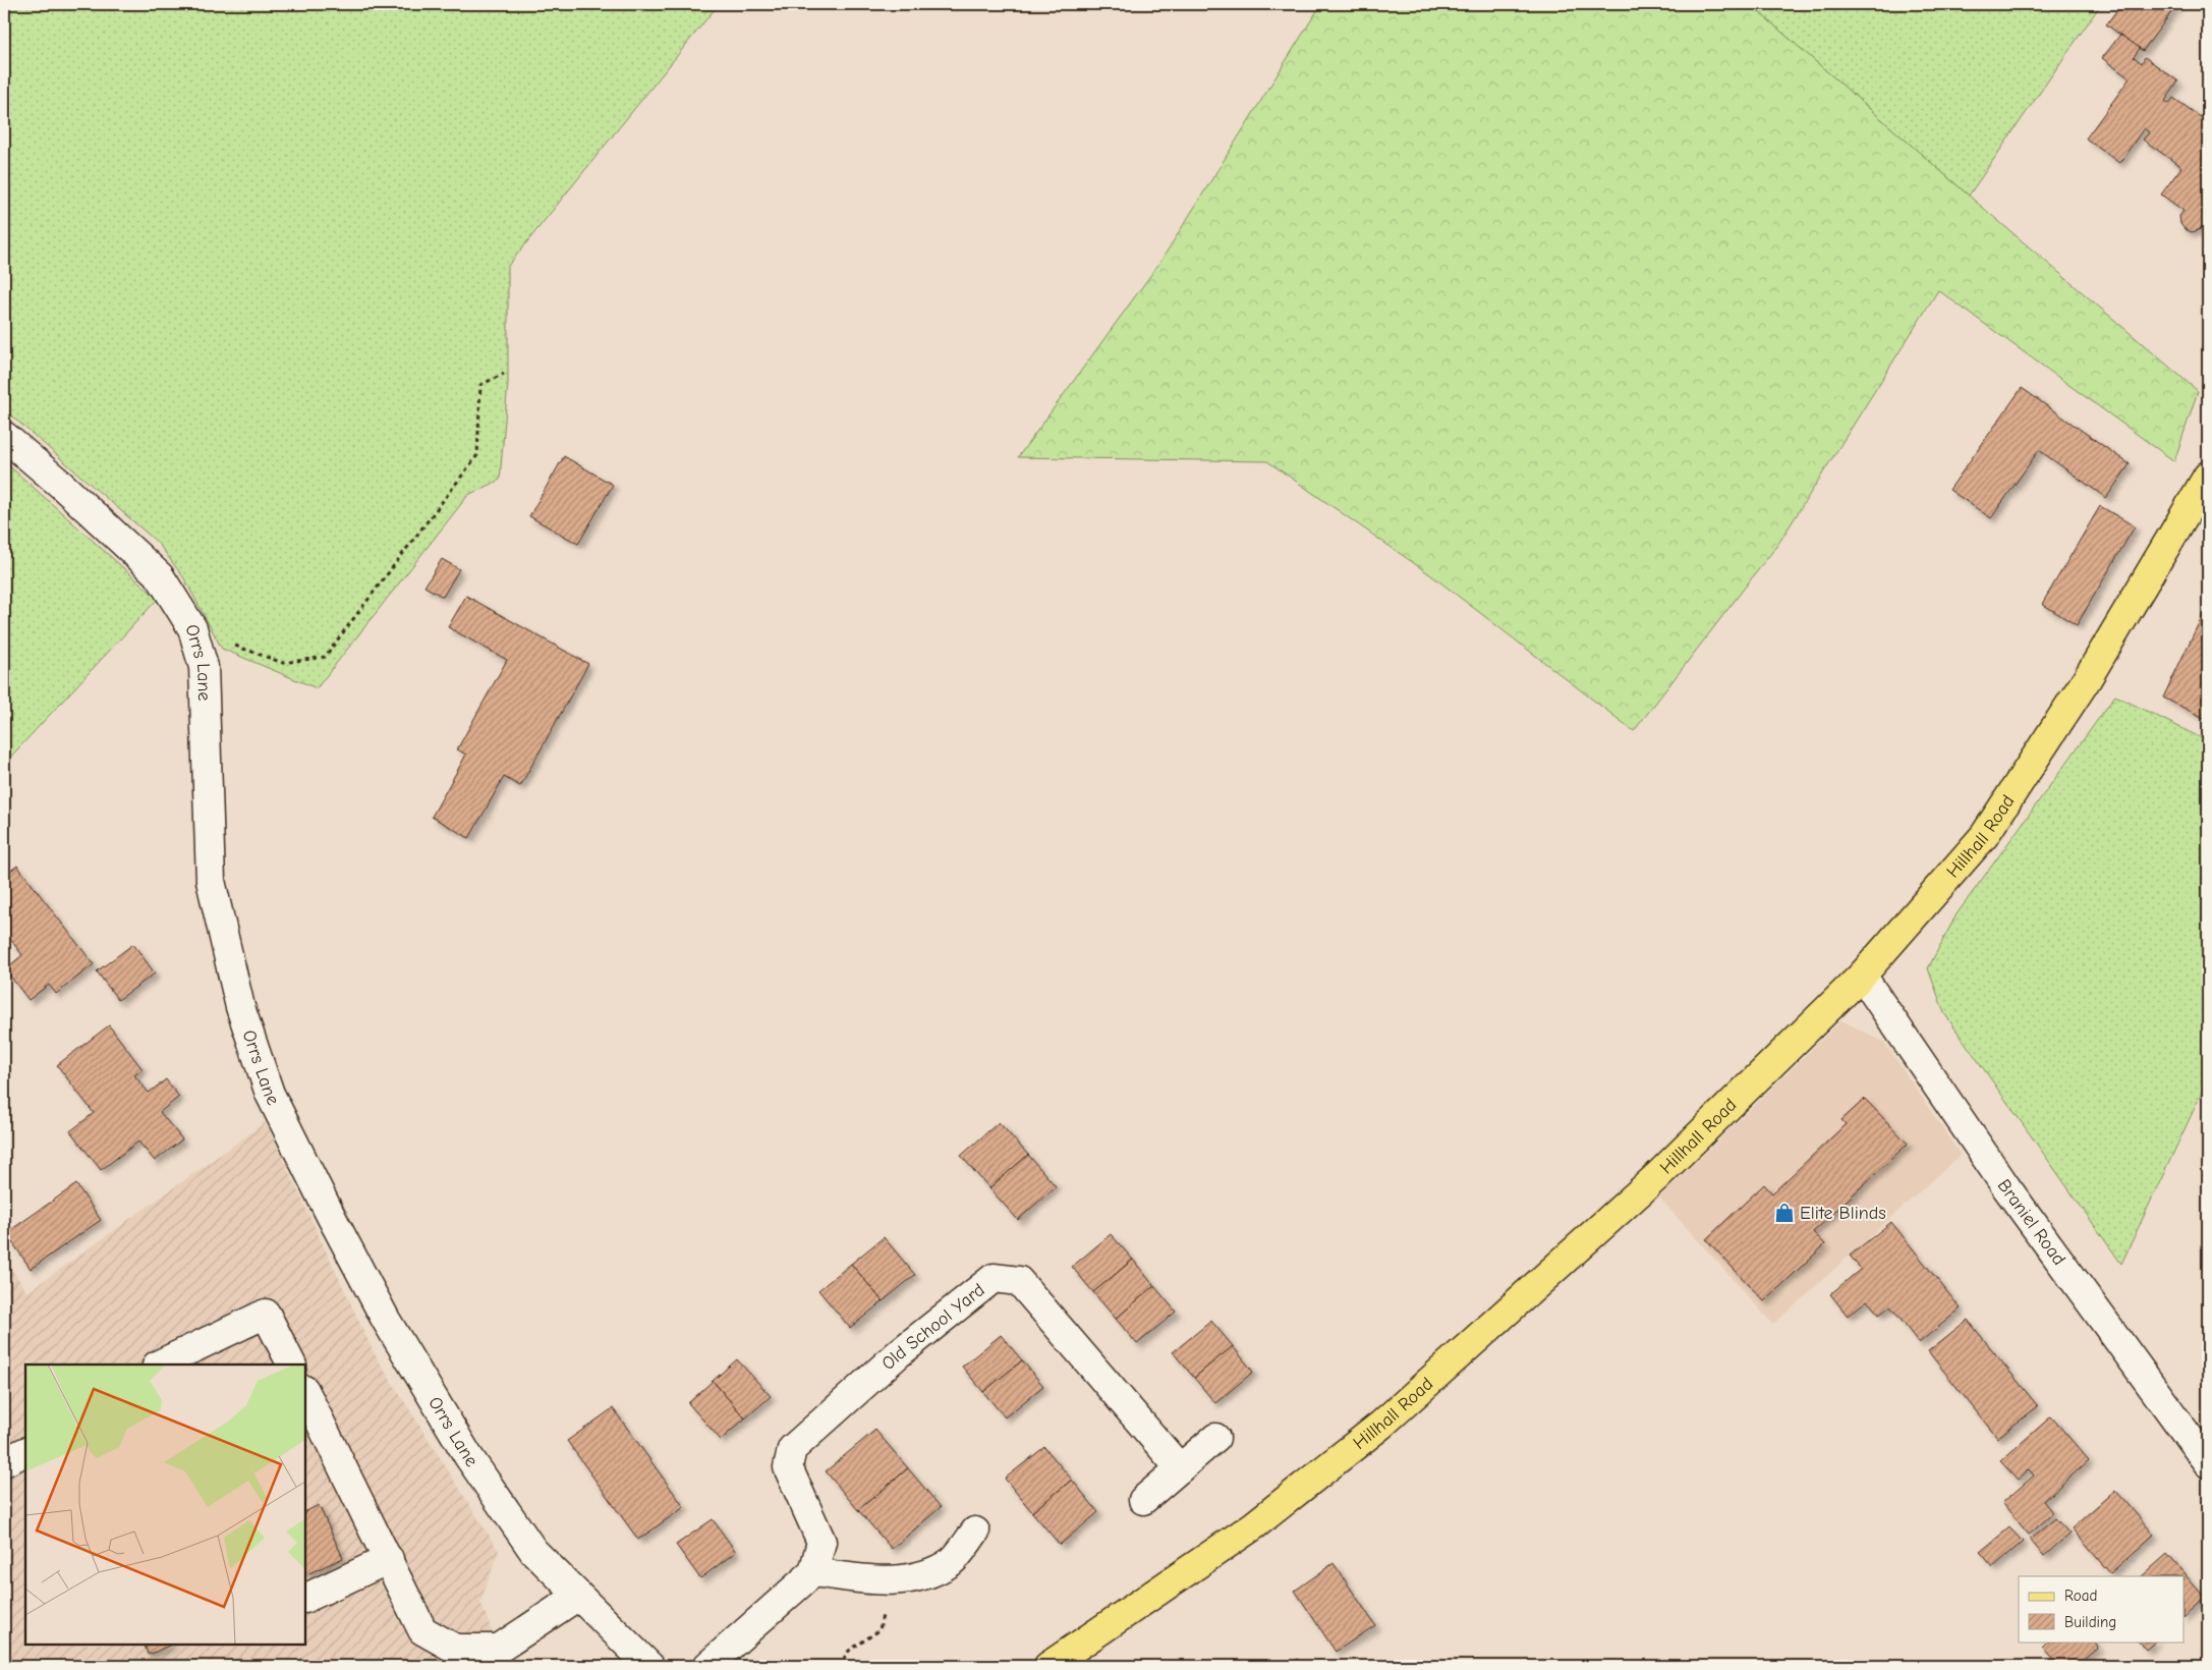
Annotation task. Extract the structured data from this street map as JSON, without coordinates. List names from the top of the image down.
{
  "streets": {
    "main road": ["Hillhall Road"],
    "street": ["Orrs Lane", "Braniel Road", "Old School Yard"]
  },
  "crossings": [
    ["Hillhall Road", "Braniel Road"]
  ],
  "places": {
    "shop": ["Elite Blinds"]
  },
  "legend": ["Road", "Building"]
}
